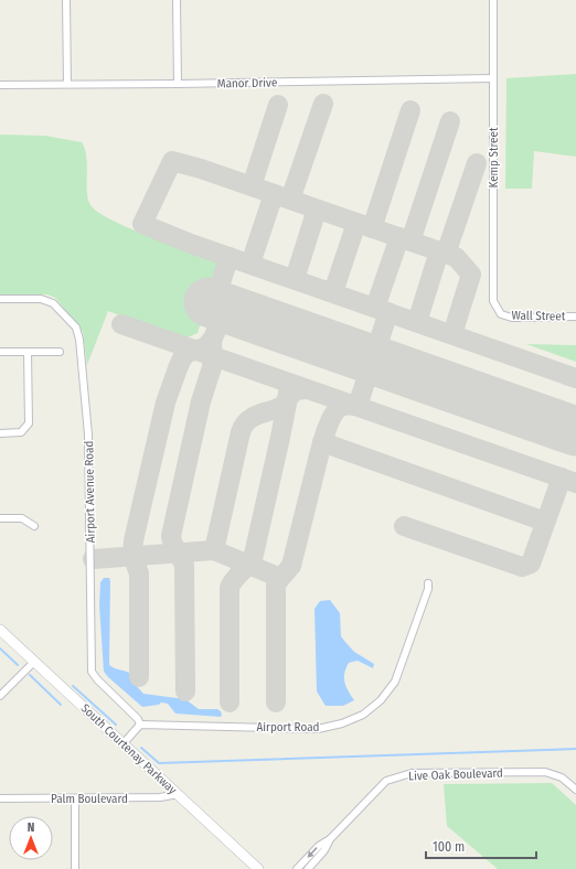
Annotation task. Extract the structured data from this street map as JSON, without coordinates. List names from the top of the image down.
{
  "streets": {
    "main road": ["South Courtenay Parkway"],
    "street": [
      "Manor Drive",
      "Kemp Street",
      "Wall Street",
      "Airport Avenue Road",
      "Airport Road",
      "Live Oak Boulevard",
      "Palm Boulevard"
    ]
  },
  "crossings": [
    ["Manor Drive", "Kemp Street"],
    ["Kemp Street", "Wall Street"],
    ["Airport Avenue Road", "Airport Road"],
    ["South Courtenay Parkway", "Palm Boulevard"]
  ],
  "scale_bar": "100 m",
  "north": "top"
}
